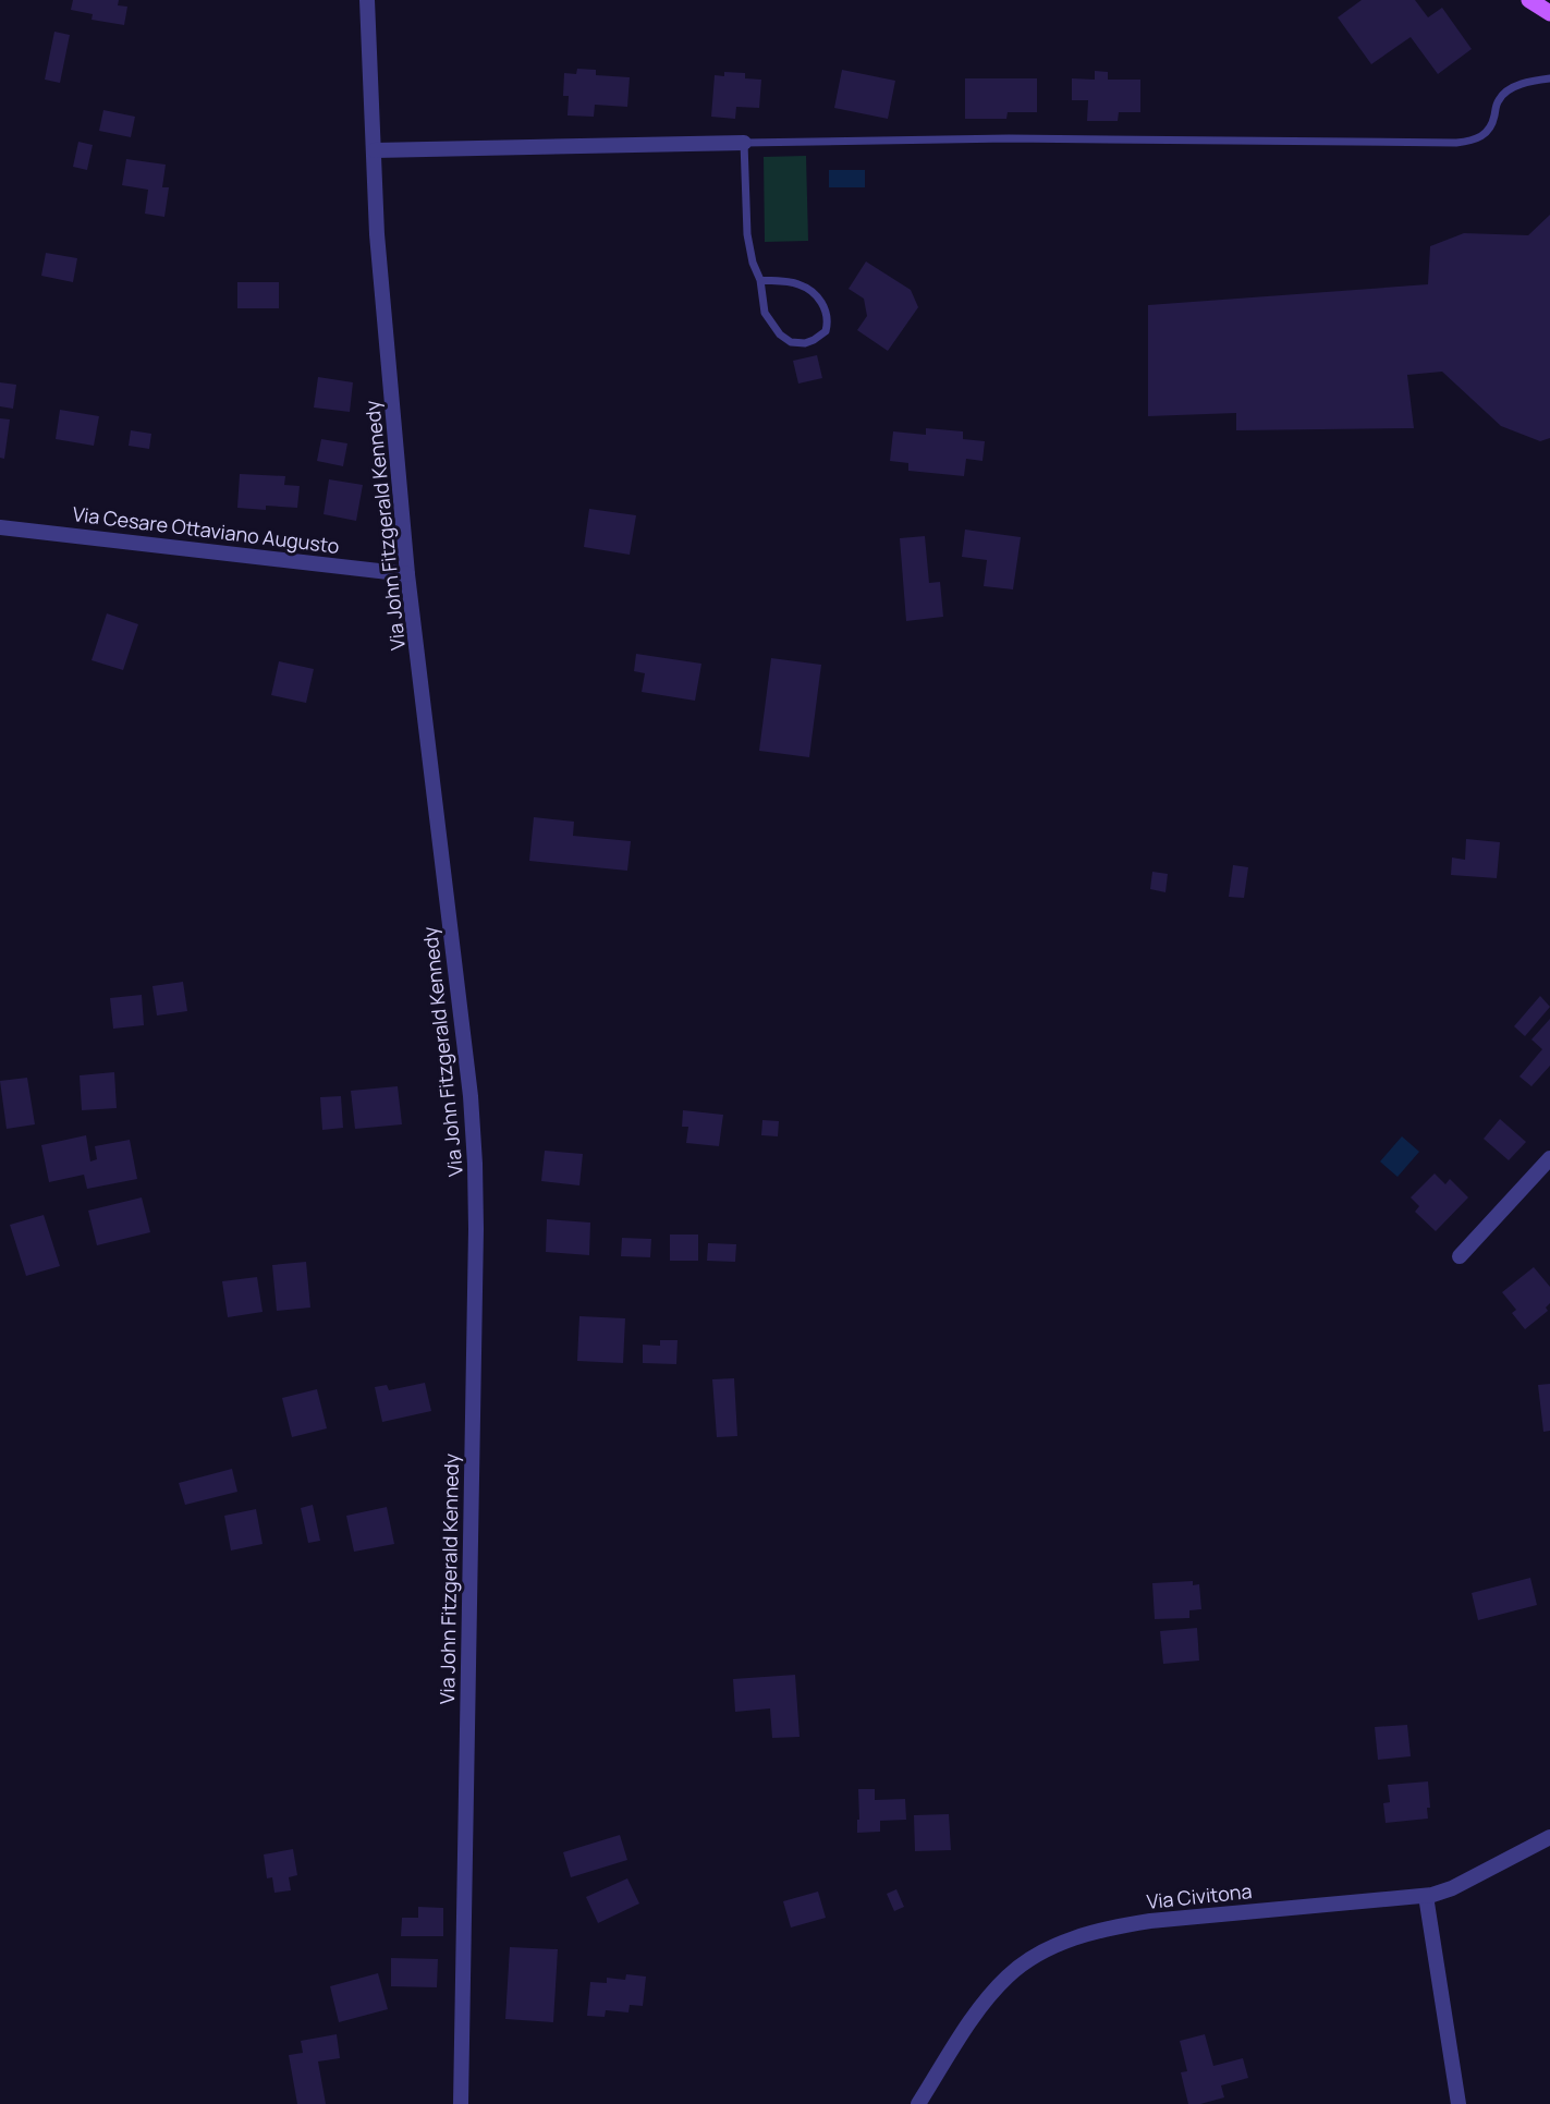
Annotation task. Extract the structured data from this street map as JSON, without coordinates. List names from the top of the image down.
{
  "streets": {
    "street": ["Via John Fitzgerald Kennedy", "Via Cesare Ottaviano Augusto", "Via Civitona"]
  },
  "crossings": [
    ["Via John Fitzgerald Kennedy", "Via Cesare Ottaviano Augusto"]
  ]
}
